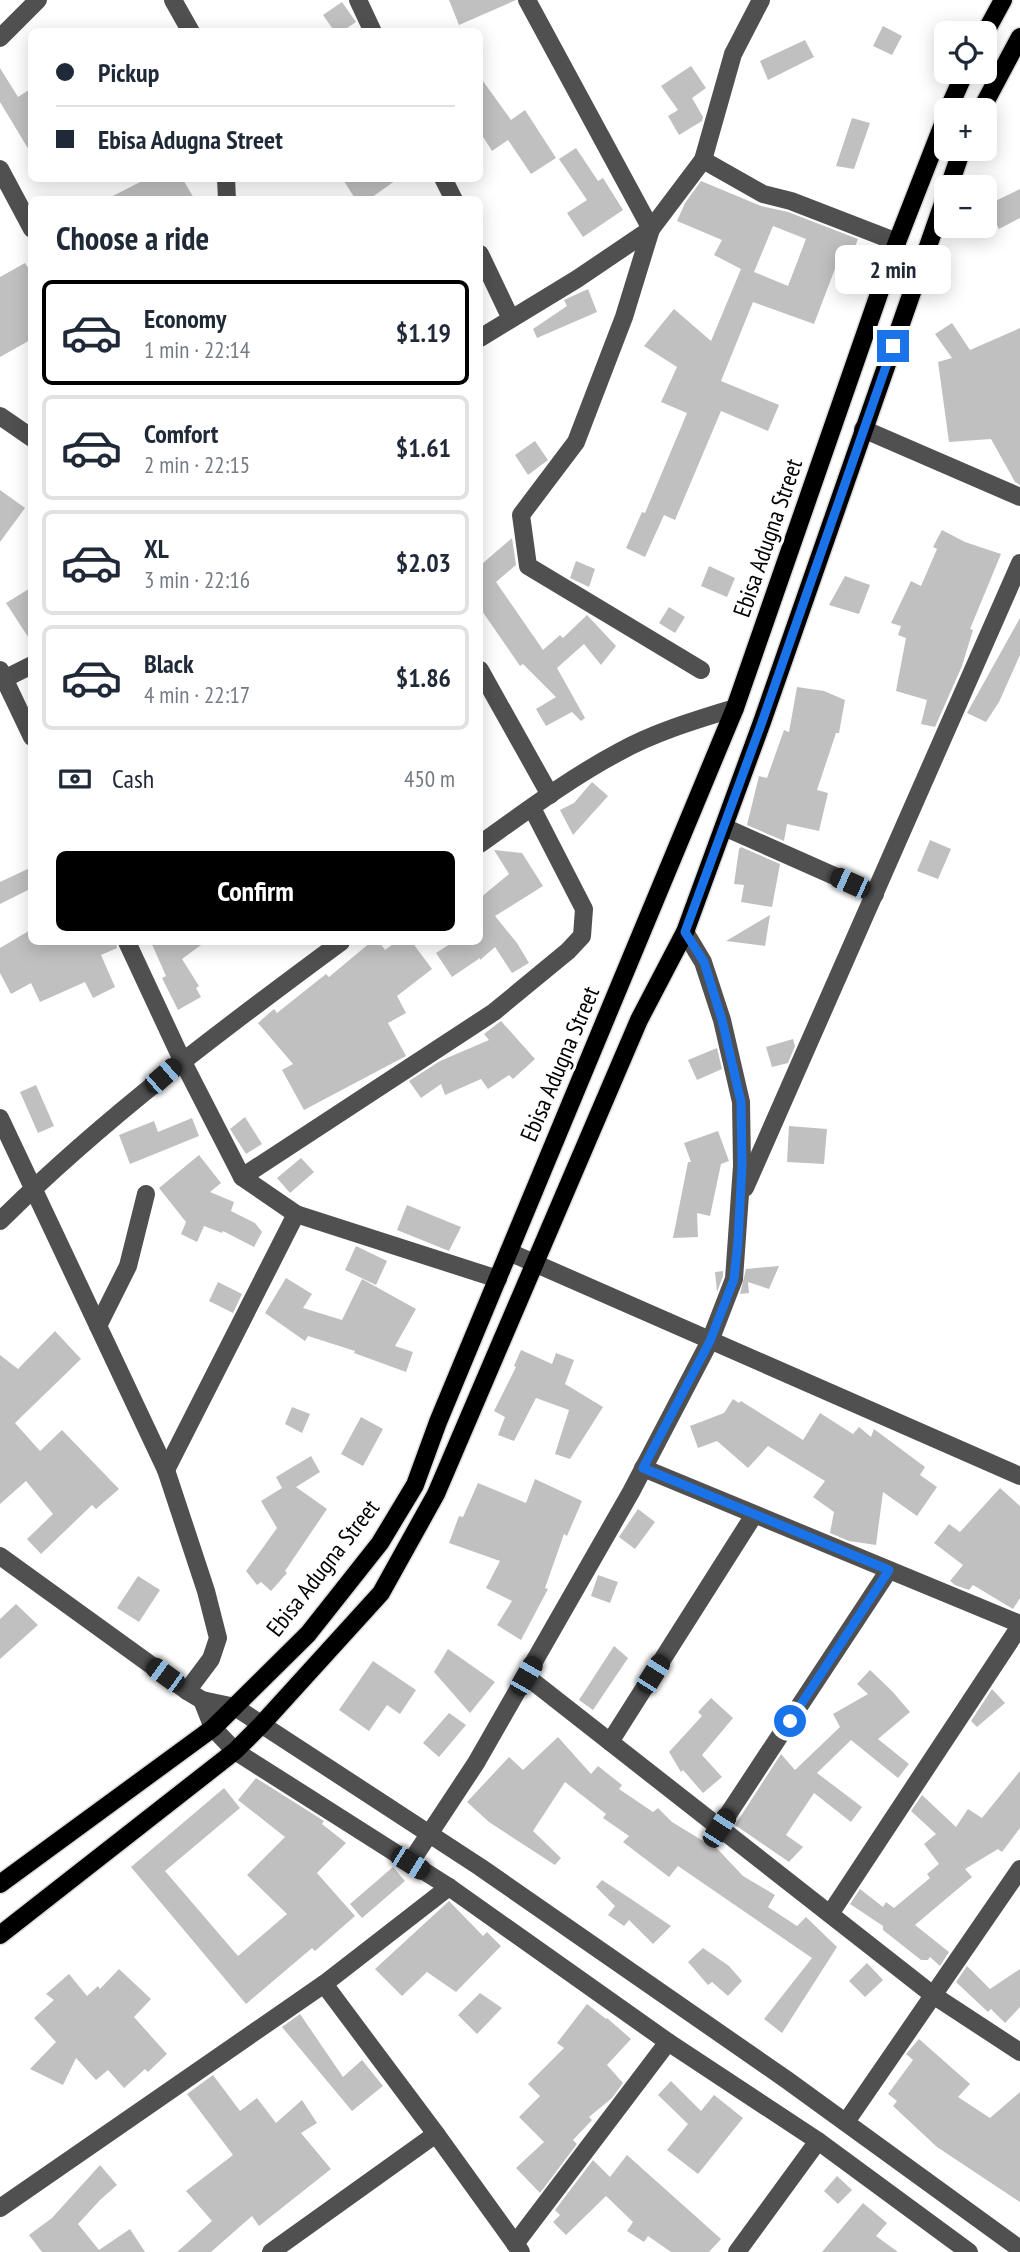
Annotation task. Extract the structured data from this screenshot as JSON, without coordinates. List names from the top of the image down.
{
  "streets": {
    "main road": ["Ebisa Adugna Street"]
  },
  "page": {
    "map_buttons": ["+", "−"],
    "banner": ["Pickup", "Ebisa Adugna Street"],
    "heading": "Choose a ride",
    "bubble": "2 min",
    "list": [
      {
        "name": "Economy",
        "note": "1 min · 22:14",
        "value": "$1.19"
      },
      {
        "name": "Comfort",
        "note": "2 min · 22:15",
        "value": "$1.61"
      },
      {
        "name": "XL",
        "note": "3 min · 22:16",
        "value": "$2.03"
      },
      {
        "name": "Black",
        "note": "4 min · 22:17",
        "value": "$1.86"
      }
    ],
    "pay": ["Cash", "450 m"],
    "buttons": "Confirm"
  }
}
